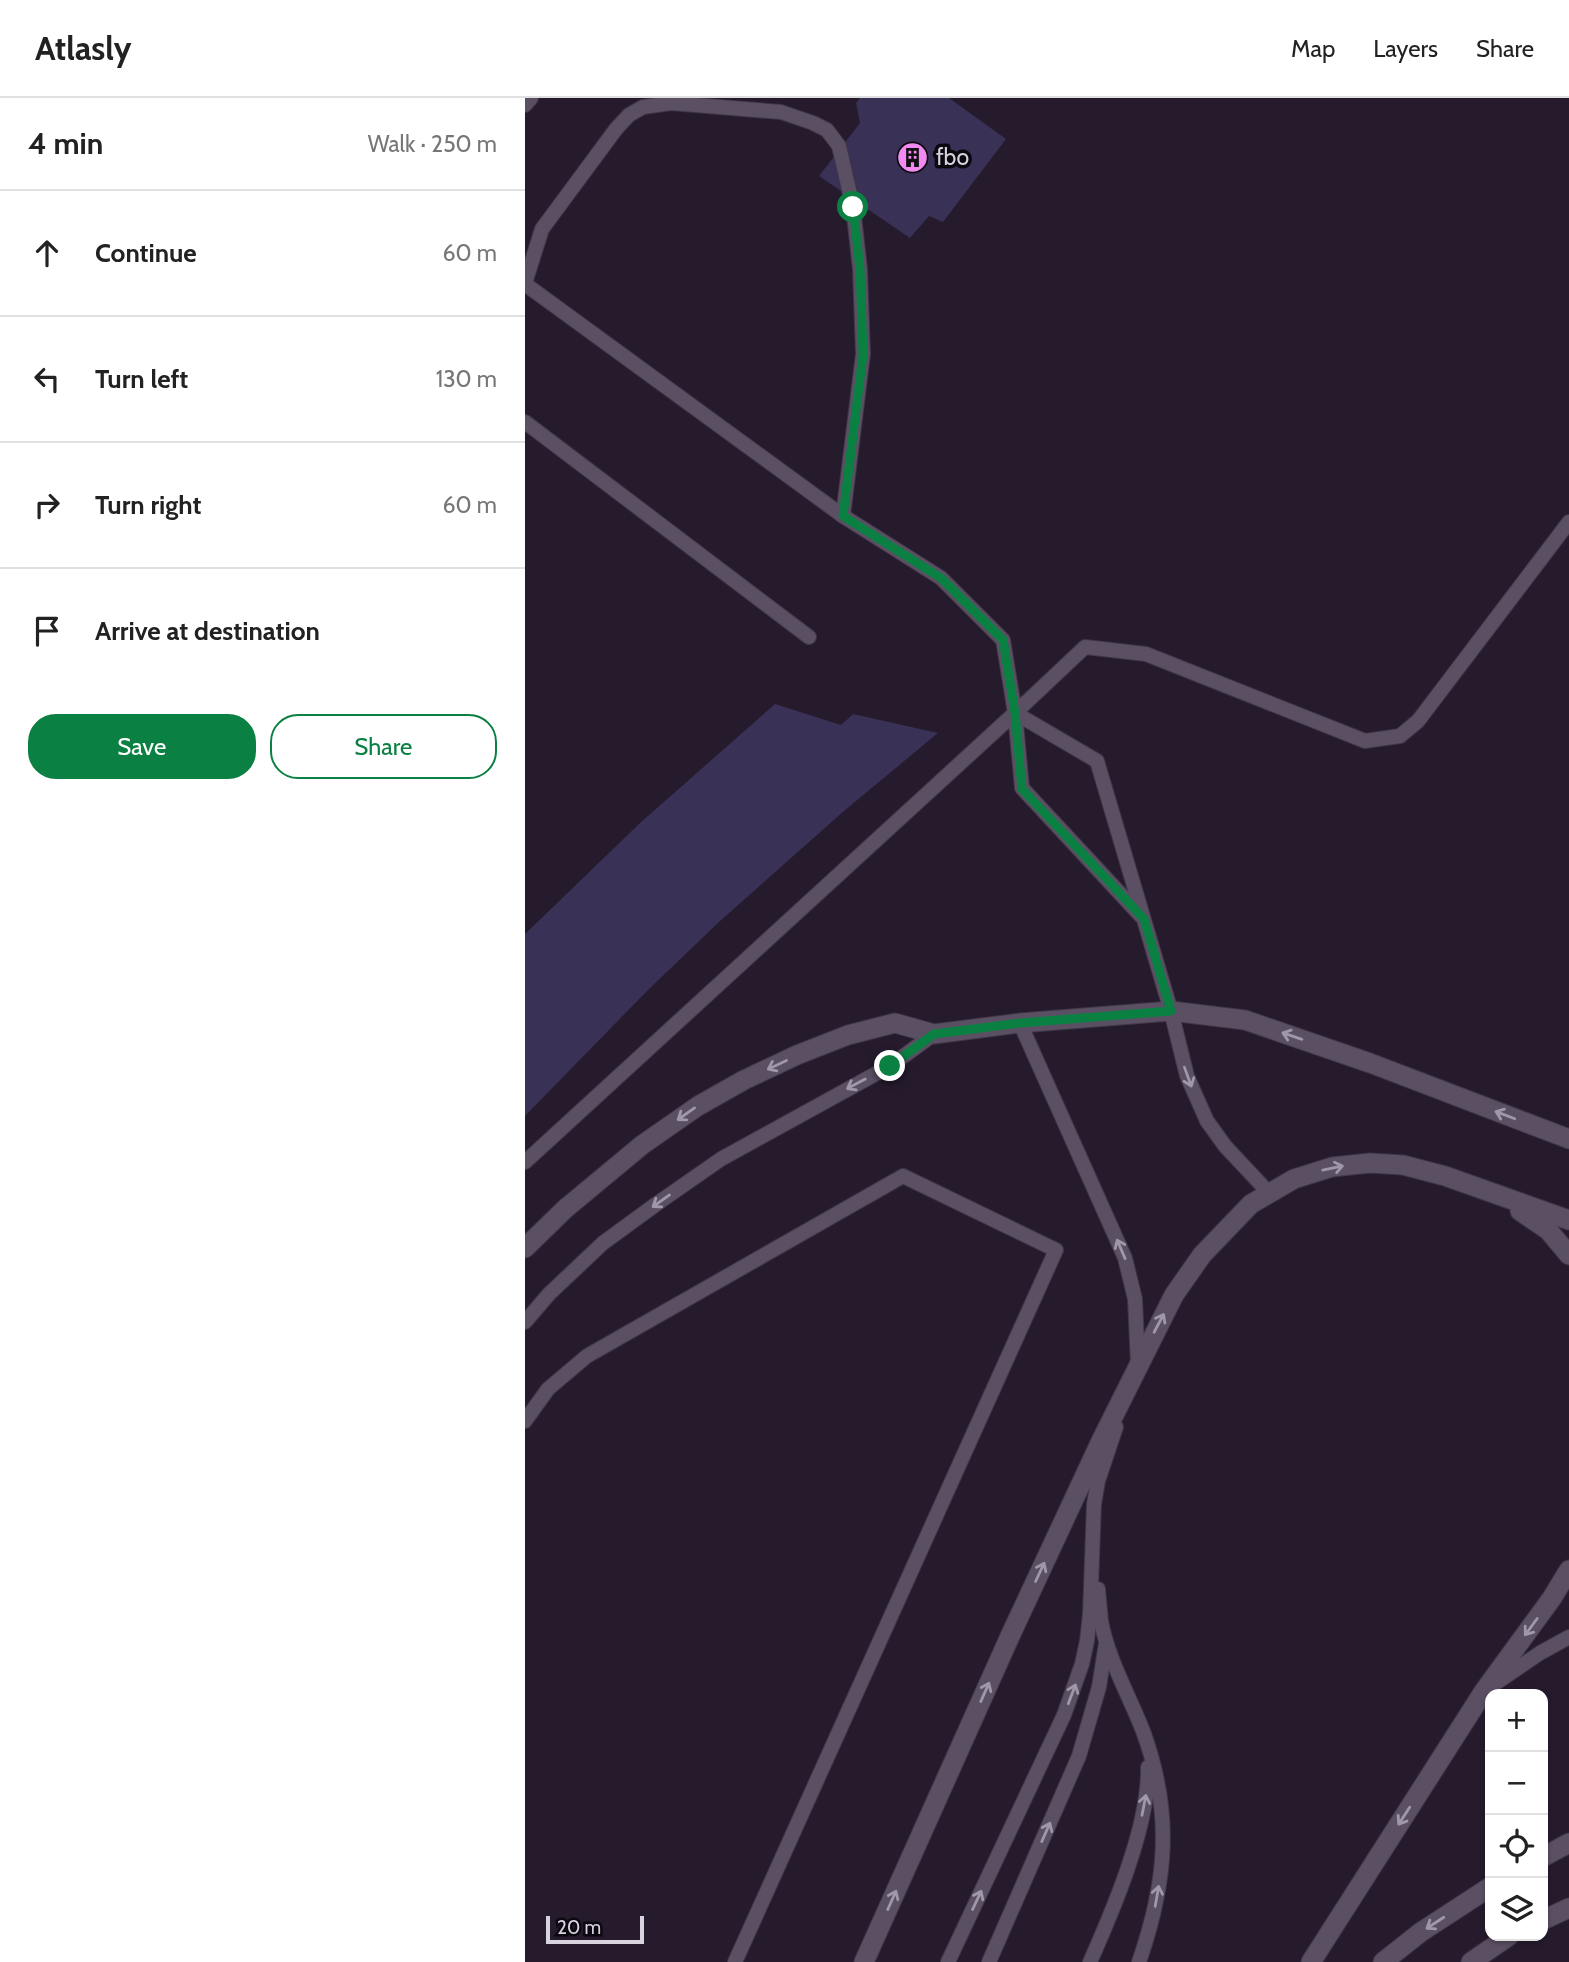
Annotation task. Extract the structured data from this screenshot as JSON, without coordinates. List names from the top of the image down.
{
  "places": {
    "building": ["fbo"]
  },
  "scale_bar": "20 m",
  "page": {
    "header": "Atlasly",
    "nav": ["Map", "Layers", "Share"],
    "heading": ["4 min", "Walk · 250 m"],
    "list": [
      ["Continue", "60 m"],
      ["Turn left", "130 m"],
      ["Turn right", "60 m"],
      "Arrive at destination"
    ],
    "buttons": ["Save", "Share"],
    "map_buttons": ["+", "−"],
    "scale": "20 m"
  }
}
